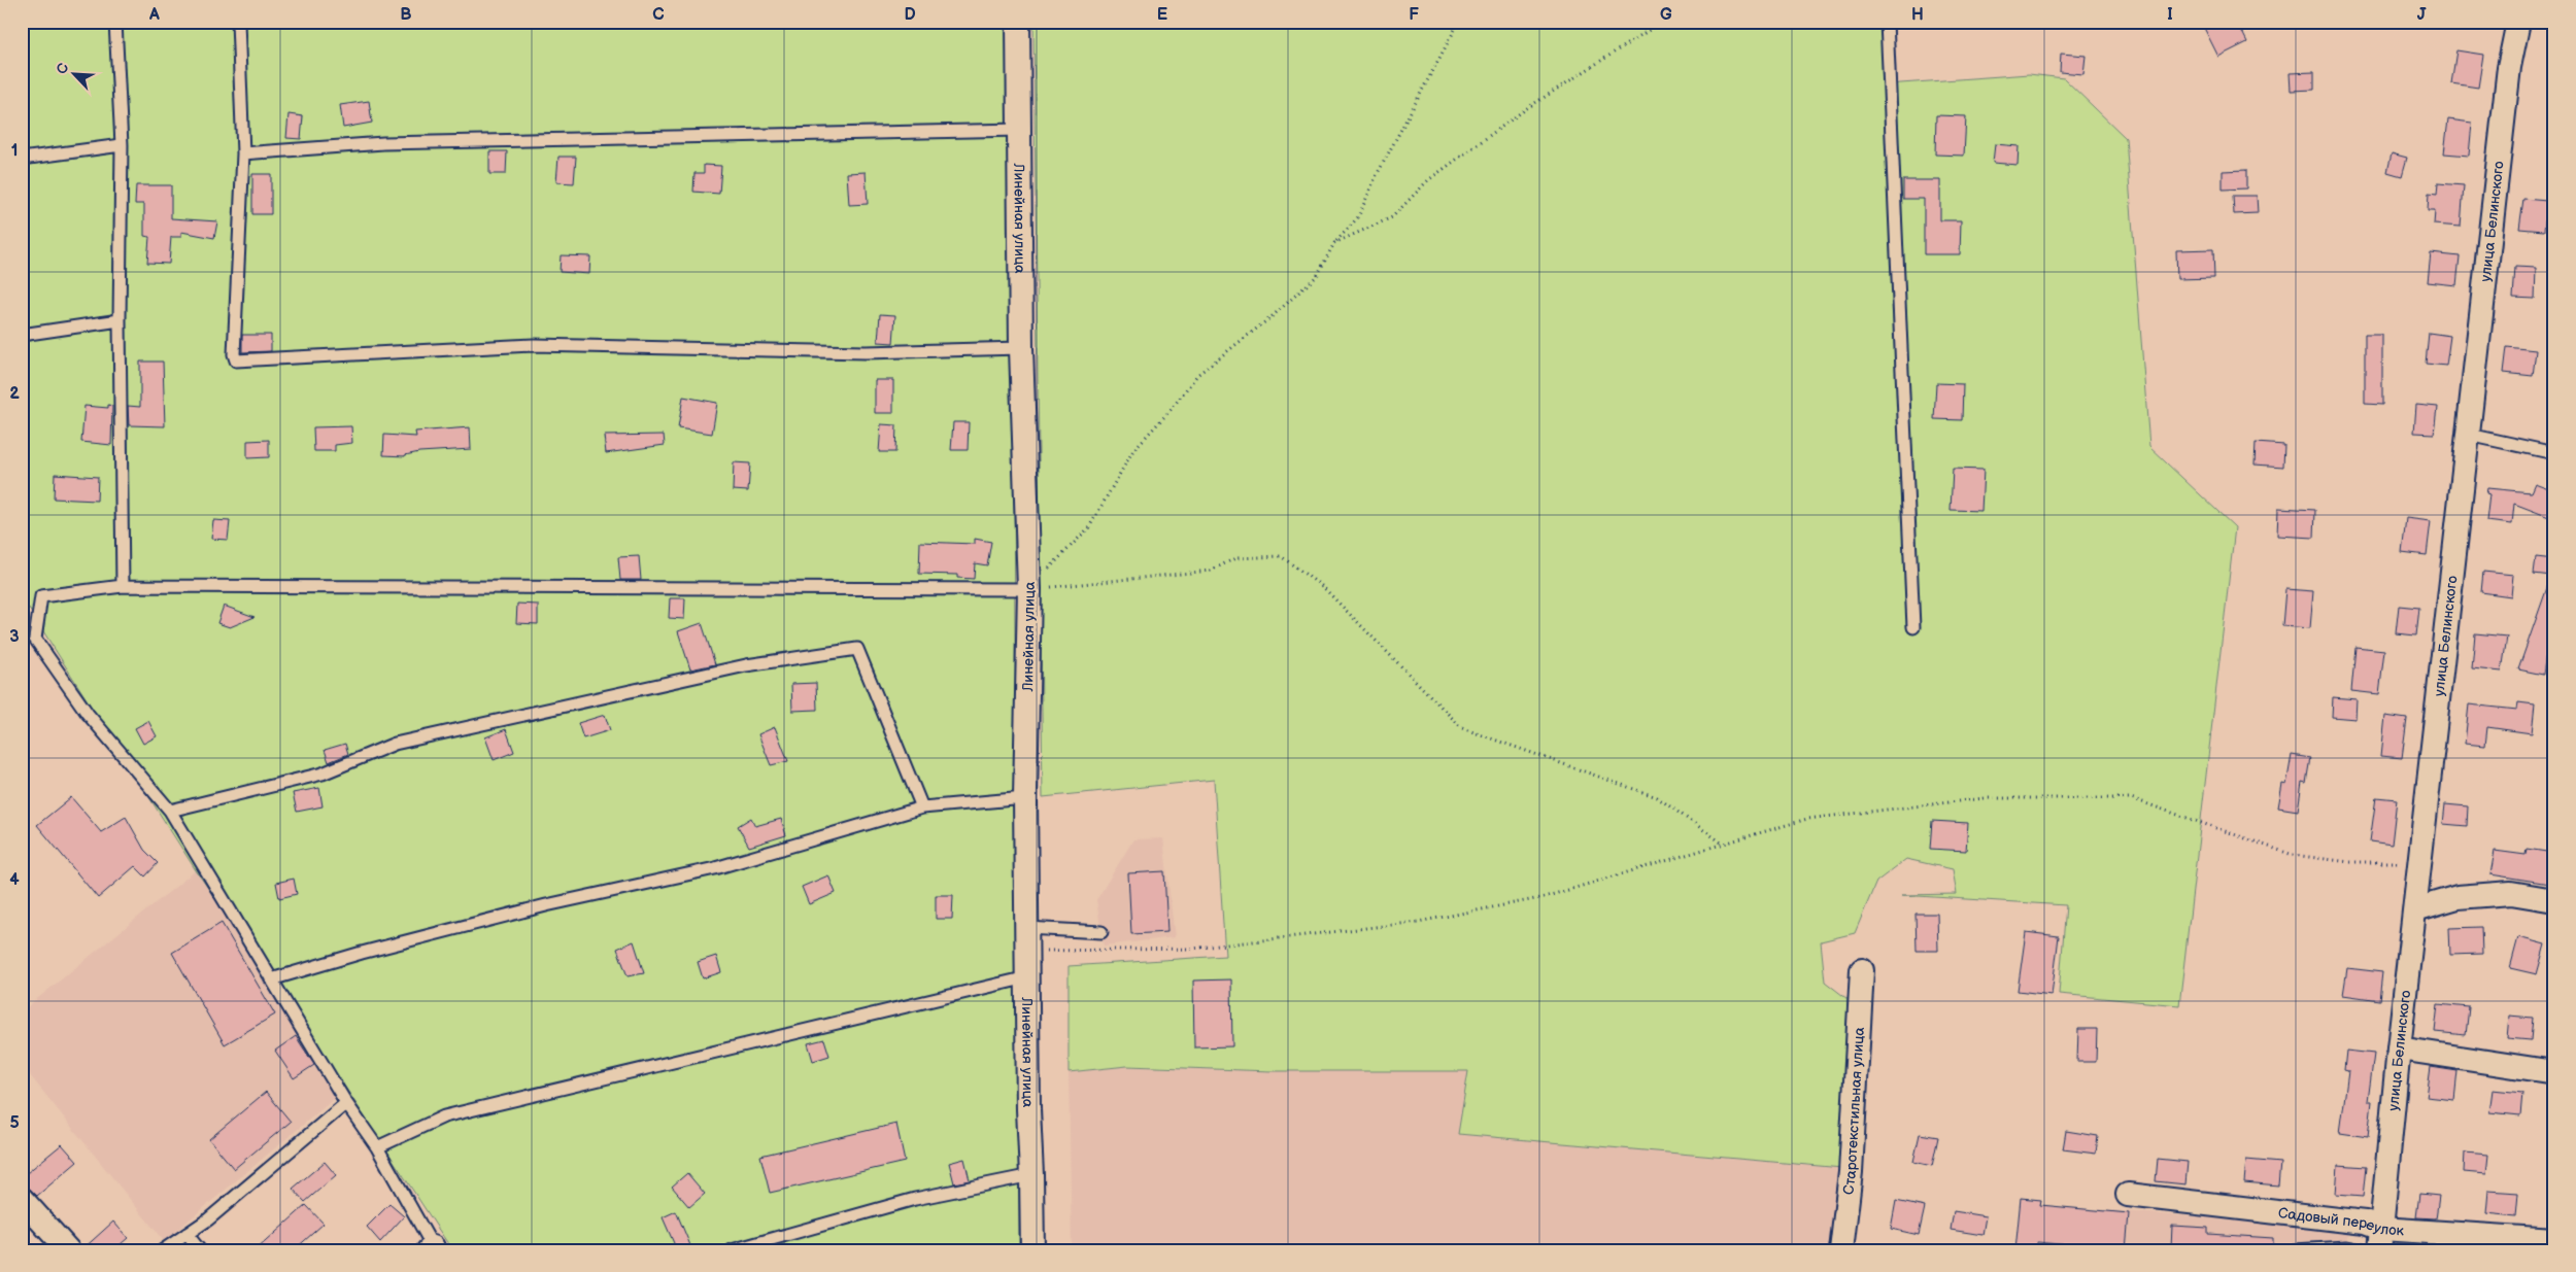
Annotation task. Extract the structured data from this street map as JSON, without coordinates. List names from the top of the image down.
{
  "streets": {
    "street": [
      "Линейная улица",
      "улица Белинского",
      "Старотекстильная улица",
      "Садовый переулок"
    ]
  },
  "crossings": [
    ["улица Белинского", "Садовый переулок"]
  ],
  "north": "top left",
  "grid": {
    "columns": [
      "A",
      "B",
      "C",
      "D",
      "E",
      "F",
      "G",
      "H",
      "I",
      "J"
    ],
    "rows": [
      "1",
      "2",
      "3",
      "4",
      "5"
    ]
  }
}
